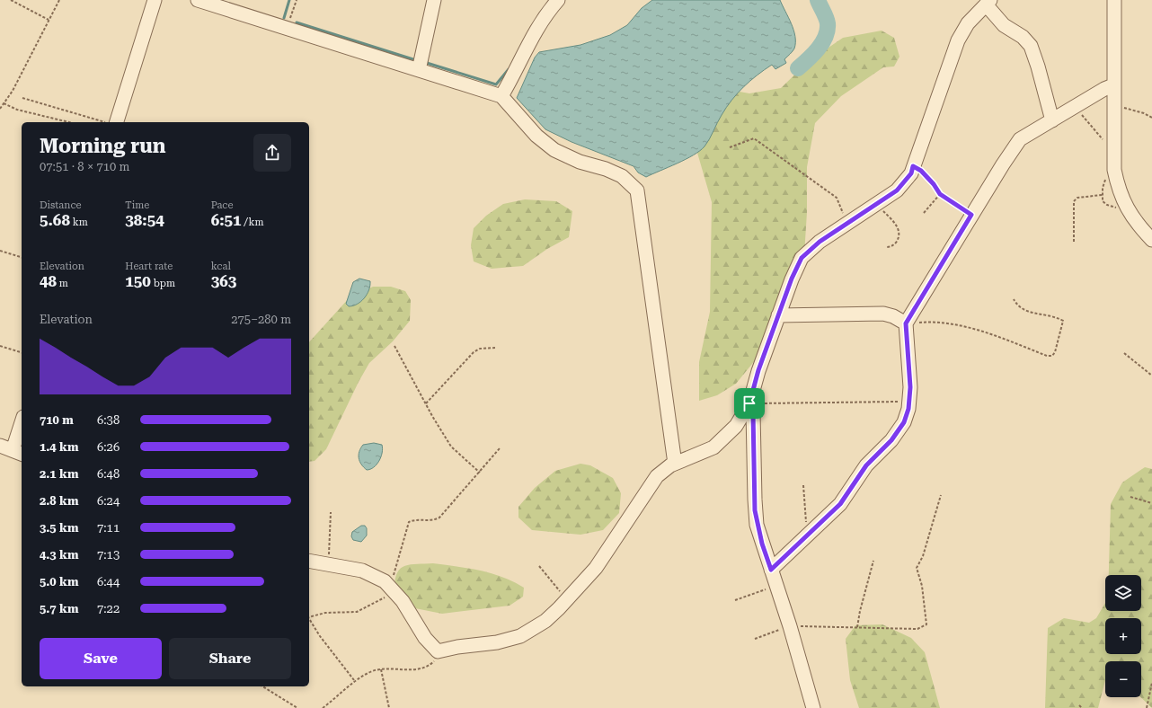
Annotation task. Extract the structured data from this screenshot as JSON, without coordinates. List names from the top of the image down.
{
  "page": {
    "heading": ["Morning run", "07:51 · 8 × 710 m"],
    "stats": [
      ["Distance", "5.68 km"],
      ["Time", "38:54"],
      ["Pace", "6:51 /km"],
      ["Elevation", "48 m"],
      ["Heart rate", "150 bpm"],
      ["kcal", "363"]
    ],
    "chart": ["Elevation", "275–280 m"],
    "list": [
      {
        "name": "710 m",
        "note": "6:38"
      },
      {
        "name": "1.4 km",
        "note": "6:26"
      },
      {
        "name": "2.1 km",
        "note": "6:48"
      },
      {
        "name": "2.8 km",
        "note": "6:24"
      },
      {
        "name": "3.5 km",
        "note": "7:11"
      },
      {
        "name": "4.3 km",
        "note": "7:13"
      },
      {
        "name": "5.0 km",
        "note": "6:44"
      },
      {
        "name": "5.7 km",
        "note": "7:22"
      }
    ],
    "map_buttons": ["+", "−"],
    "buttons": ["Save", "Share"]
  }
}
